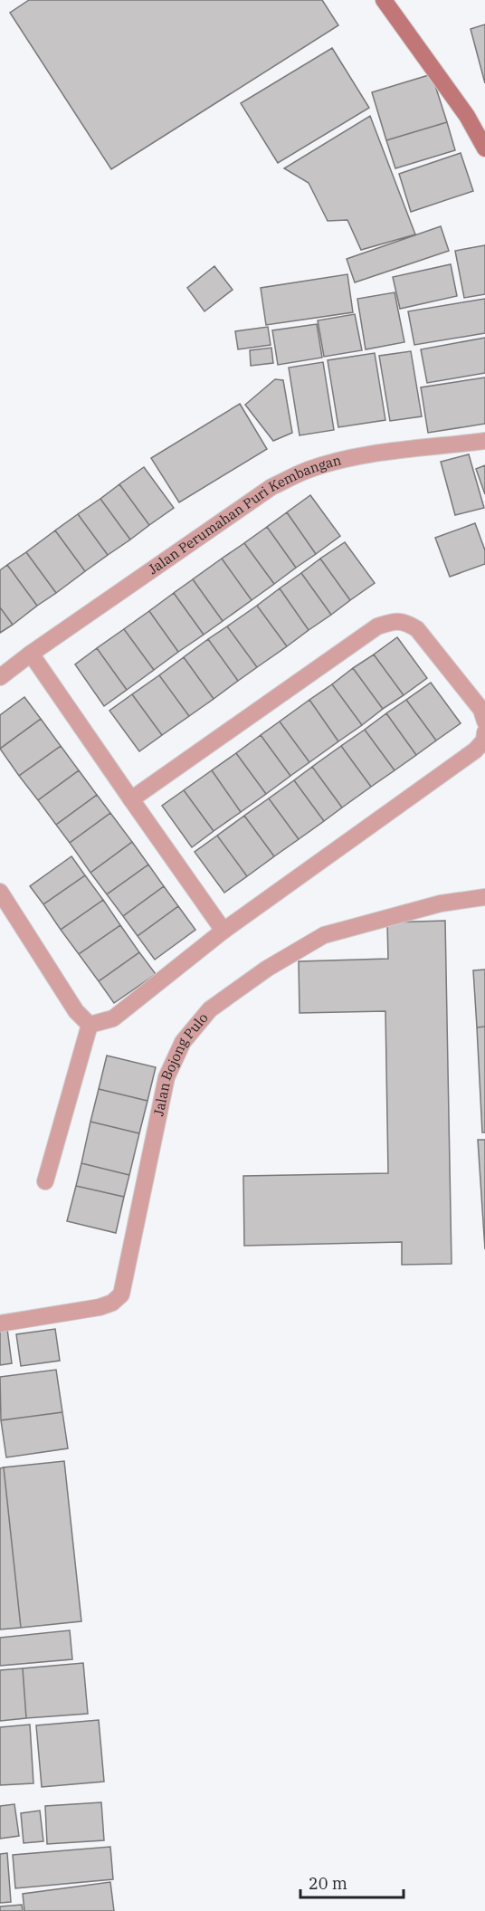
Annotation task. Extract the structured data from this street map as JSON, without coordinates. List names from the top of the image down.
{
  "streets": {
    "street": ["Jalan Perumahan Puri Kembangan", "Jalan Bojong Pulo"]
  },
  "scale_bar": "20 m"
}
